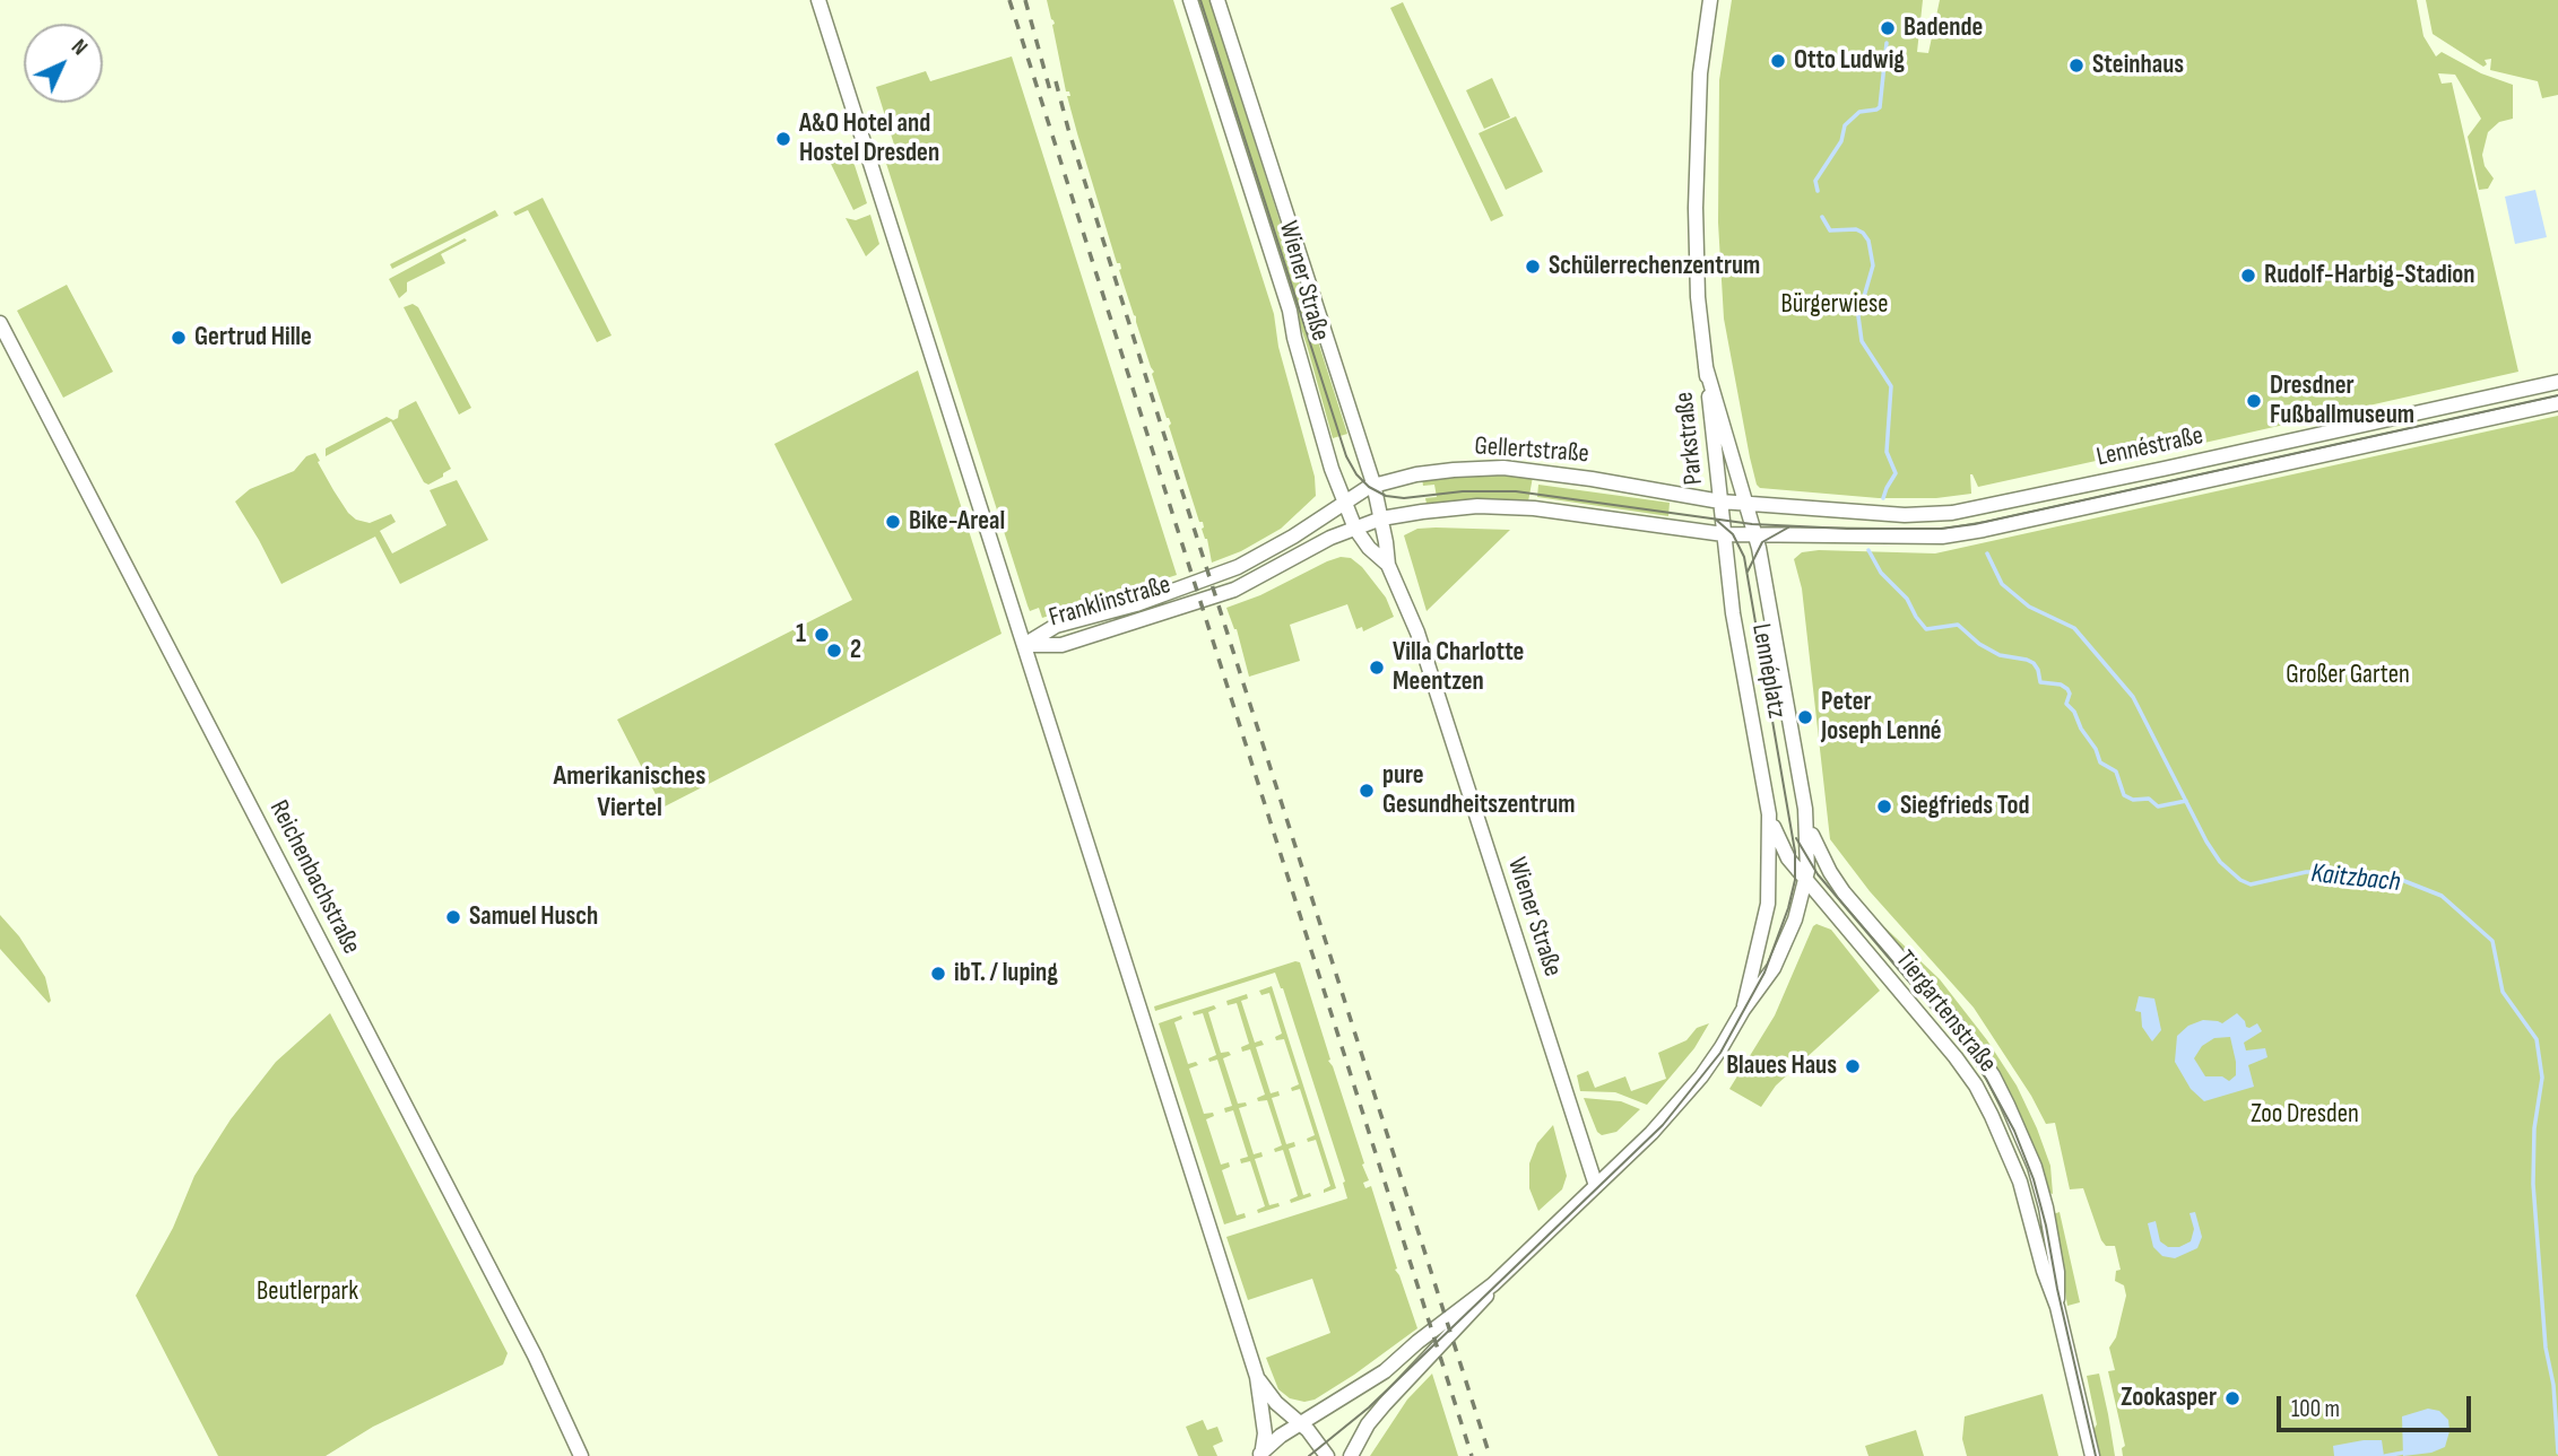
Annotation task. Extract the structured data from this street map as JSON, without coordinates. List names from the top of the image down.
{
  "streets": {
    "main road": [
      "Wiener Straße",
      "Parkstraße",
      "Lennéstraße",
      "Gellertstraße",
      "Franklinstraße",
      "Lennéplatz",
      "Reichenbachstraße",
      "Tiergartenstraße"
    ]
  },
  "crossings": [
    ["Wiener Straße", "Gellertstraße"],
    ["Wiener Straße", "Franklinstraße"],
    ["Parkstraße", "Lennéstraße"],
    ["Parkstraße", "Gellertstraße"],
    ["Parkstraße", "Lennéplatz"],
    ["Lennéstraße", "Lennéplatz"],
    ["Gellertstraße", "Franklinstraße"],
    ["Gellertstraße", "Lennéplatz"],
    ["Lennéplatz", "Tiergartenstraße"]
  ],
  "districts": ["Amerikanisches Viertel"],
  "water": ["Kaitzbach"],
  "parks": [
    "Bürgerwiese",
    "Großer Garten",
    "Zoo Dresden",
    "Beutlerpark"
  ],
  "places": [
    "Badende",
    "Otto Ludwig",
    "Steinhaus",
    "A&O Hotel and Hostel Dresden",
    "Schülerrechenzentrum",
    "Rudolf-Harbig-Stadion",
    "Gertrud Hille",
    "Dresdner Fußballmuseum",
    "Bike-Areal",
    "1",
    "2",
    "Villa Charlotte Meentzen",
    "Peter Joseph Lenné",
    "pure Gesundheitszentrum",
    "Siegfrieds Tod",
    "Samuel Husch",
    "ibT. / luping",
    "Blaues Haus",
    "Zookasper"
  ],
  "scale_bar": "100 m",
  "north": "top right"
}
